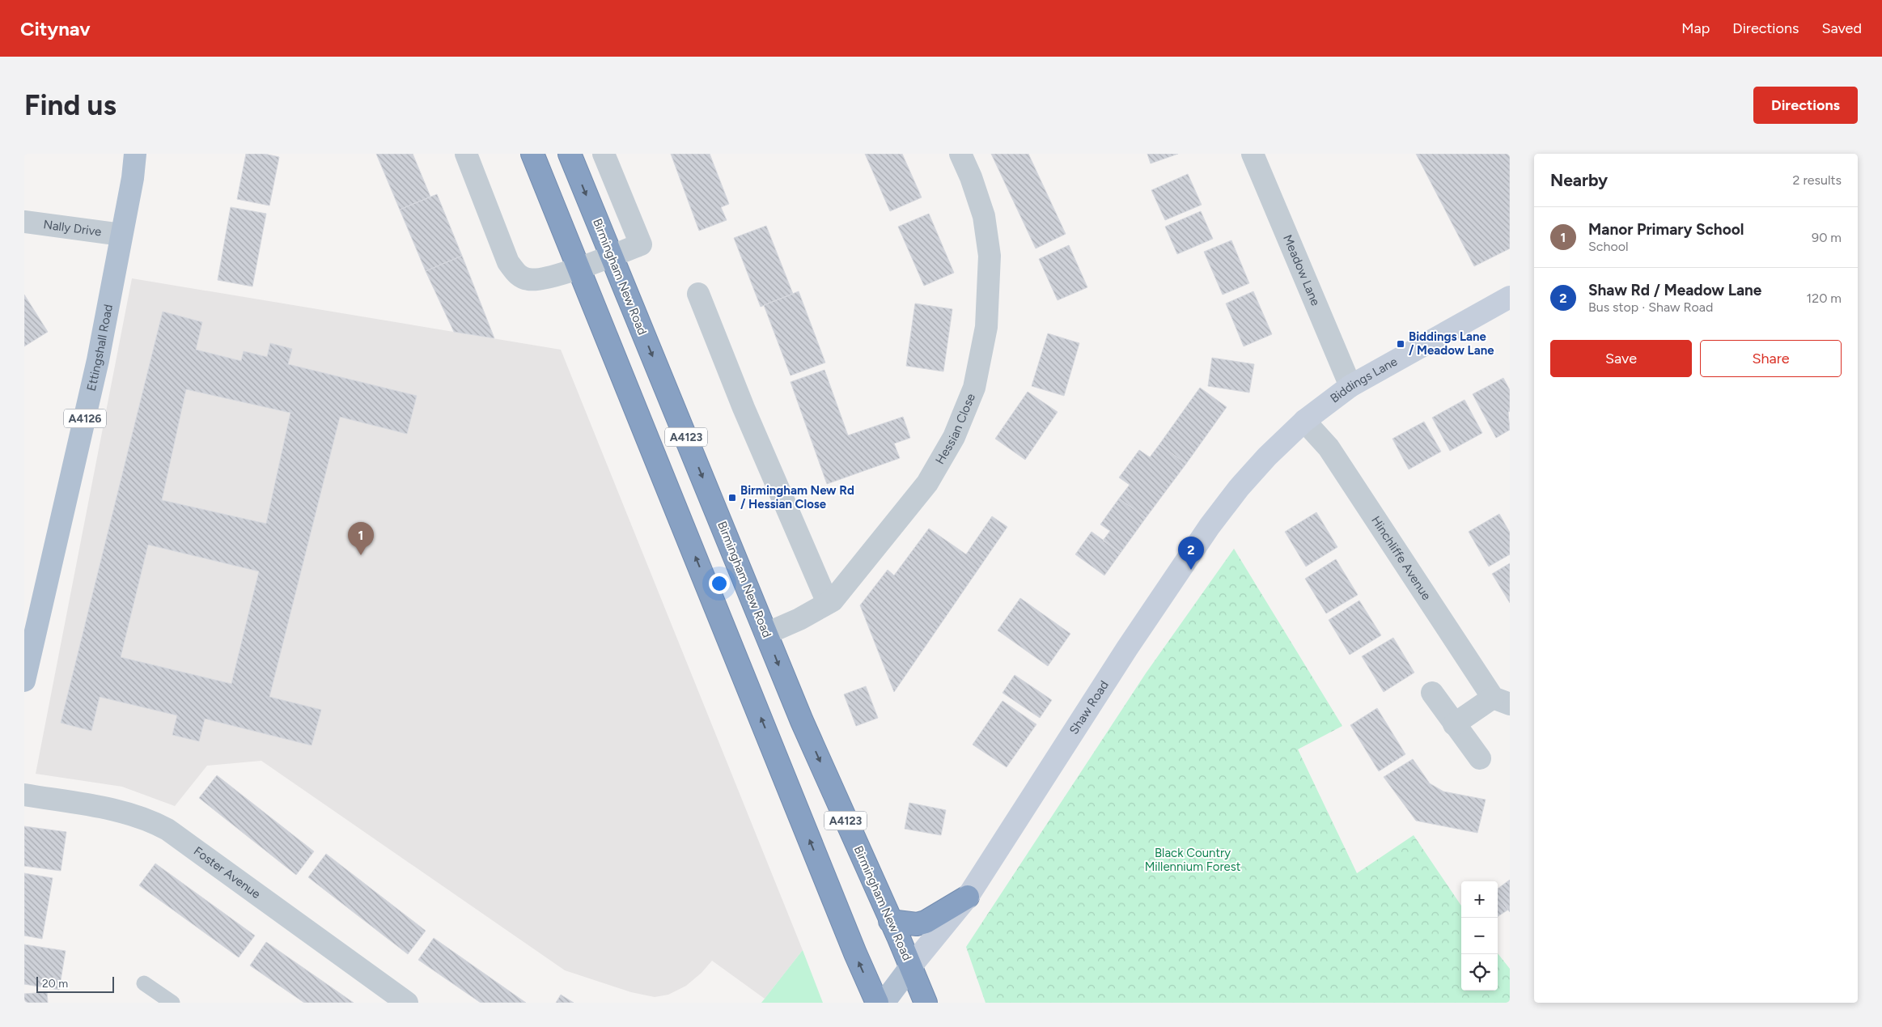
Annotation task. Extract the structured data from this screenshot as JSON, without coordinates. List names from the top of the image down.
{
  "streets": {
    "highway": ["Birmingham New Road", "A4123"],
    "main road": ["Ettingshall Road", "A4126", "Shaw Road"],
    "street": [
      "Nally Drive",
      "Meadow Lane",
      "Biddings Lane",
      "Hessian Close",
      "Hinchliffe Avenue",
      "Foster Avenue"
    ]
  },
  "crossings": [
    ["Nally Drive", "Ettingshall Road"],
    ["Meadow Lane", "Biddings Lane"],
    ["Birmingham New Road", "Hessian Close"],
    ["Birmingham New Road", "Shaw Road"],
    ["Biddings Lane", "Hinchliffe Avenue"],
    ["Biddings Lane", "Shaw Road"],
    ["Hinchliffe Avenue", "Shaw Road"]
  ],
  "parks": ["Black Country Millennium Forest"],
  "places": {
    "transit": ["Biddings Lane / Meadow Lane", "Birmingham New Rd / Hessian Close"]
  },
  "scale_bar": "20 m",
  "page": {
    "header": "Citynav",
    "nav": ["Map", "Directions", "Saved"],
    "buttons": [
      "Directions",
      ["Save", "Share"]
    ],
    "title": "Find us",
    "heading": ["Nearby", "2 results"],
    "list": [
      {
        "mark": "1",
        "name": "Manor Primary School",
        "note": "School",
        "value": "90 m"
      },
      {
        "mark": "2",
        "name": "Shaw Rd / Meadow Lane",
        "note": "Bus stop · Shaw Road",
        "value": "120 m"
      }
    ],
    "pins": ["1", "2"],
    "map_buttons": ["+", "−"],
    "scale": "20 m"
  }
}
